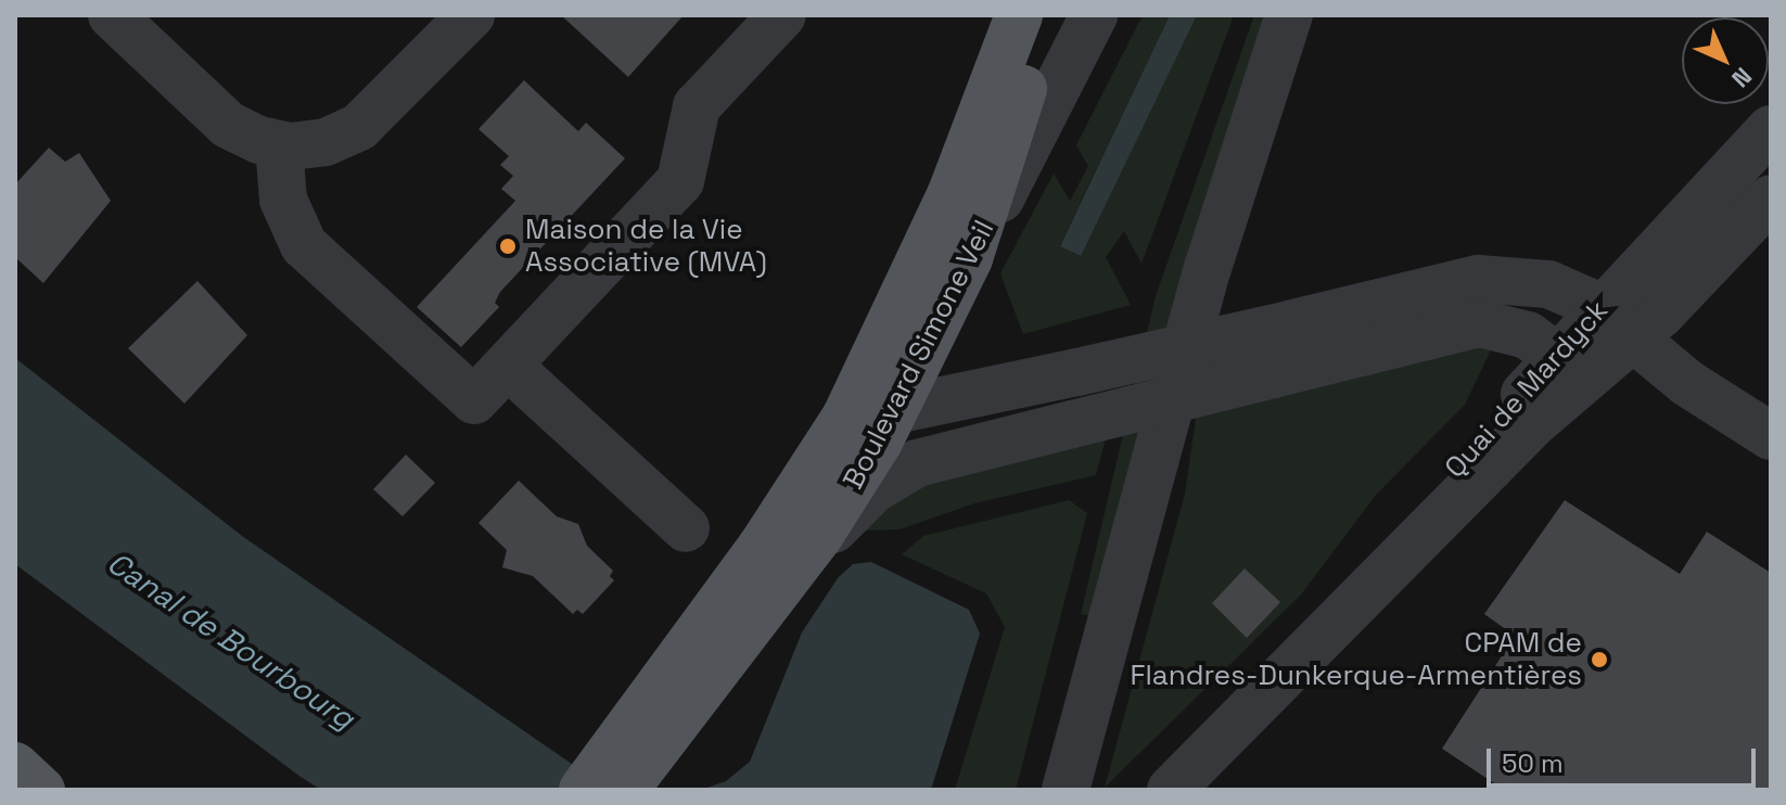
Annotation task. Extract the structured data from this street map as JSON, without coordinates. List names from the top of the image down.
{
  "streets": {
    "main road": ["Boulevard Simone Veil"],
    "street": ["Quai de Mardyck"]
  },
  "water": ["Canal de Bourbourg"],
  "places": ["Maison de la Vie Associative (MVA)", "CPAM de Flandres-Dunkerque-Armentières"],
  "scale_bar": "50 m",
  "north": "bottom right"
}
